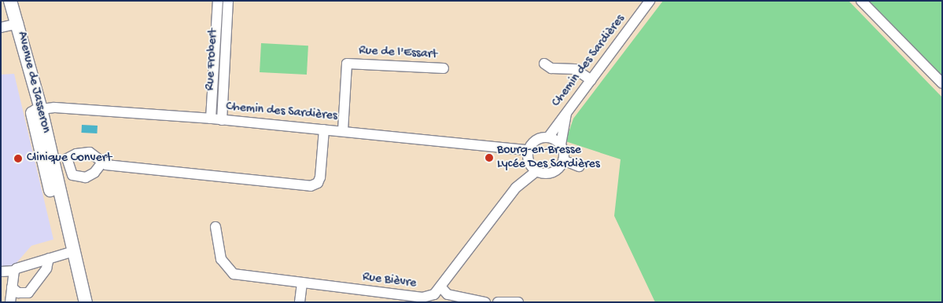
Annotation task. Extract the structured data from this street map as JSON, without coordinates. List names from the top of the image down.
{
  "streets": {
    "main road": ["Avenue de Jasseron"],
    "street": [
      "Rue de l'Essart",
      "Rue Frobert",
      "Chemin des Sardières",
      "Rue Bièvre"
    ]
  },
  "crossings": [
    ["Rue de l'Essart", "Chemin des Sardières"],
    ["Rue Frobert", "Chemin des Sardières"],
    ["Chemin des Sardières", "Avenue de Jasseron"]
  ],
  "places": ["Bourg-en-Bresse Lycée Des Sardières", "Clinique Convert"]
}
